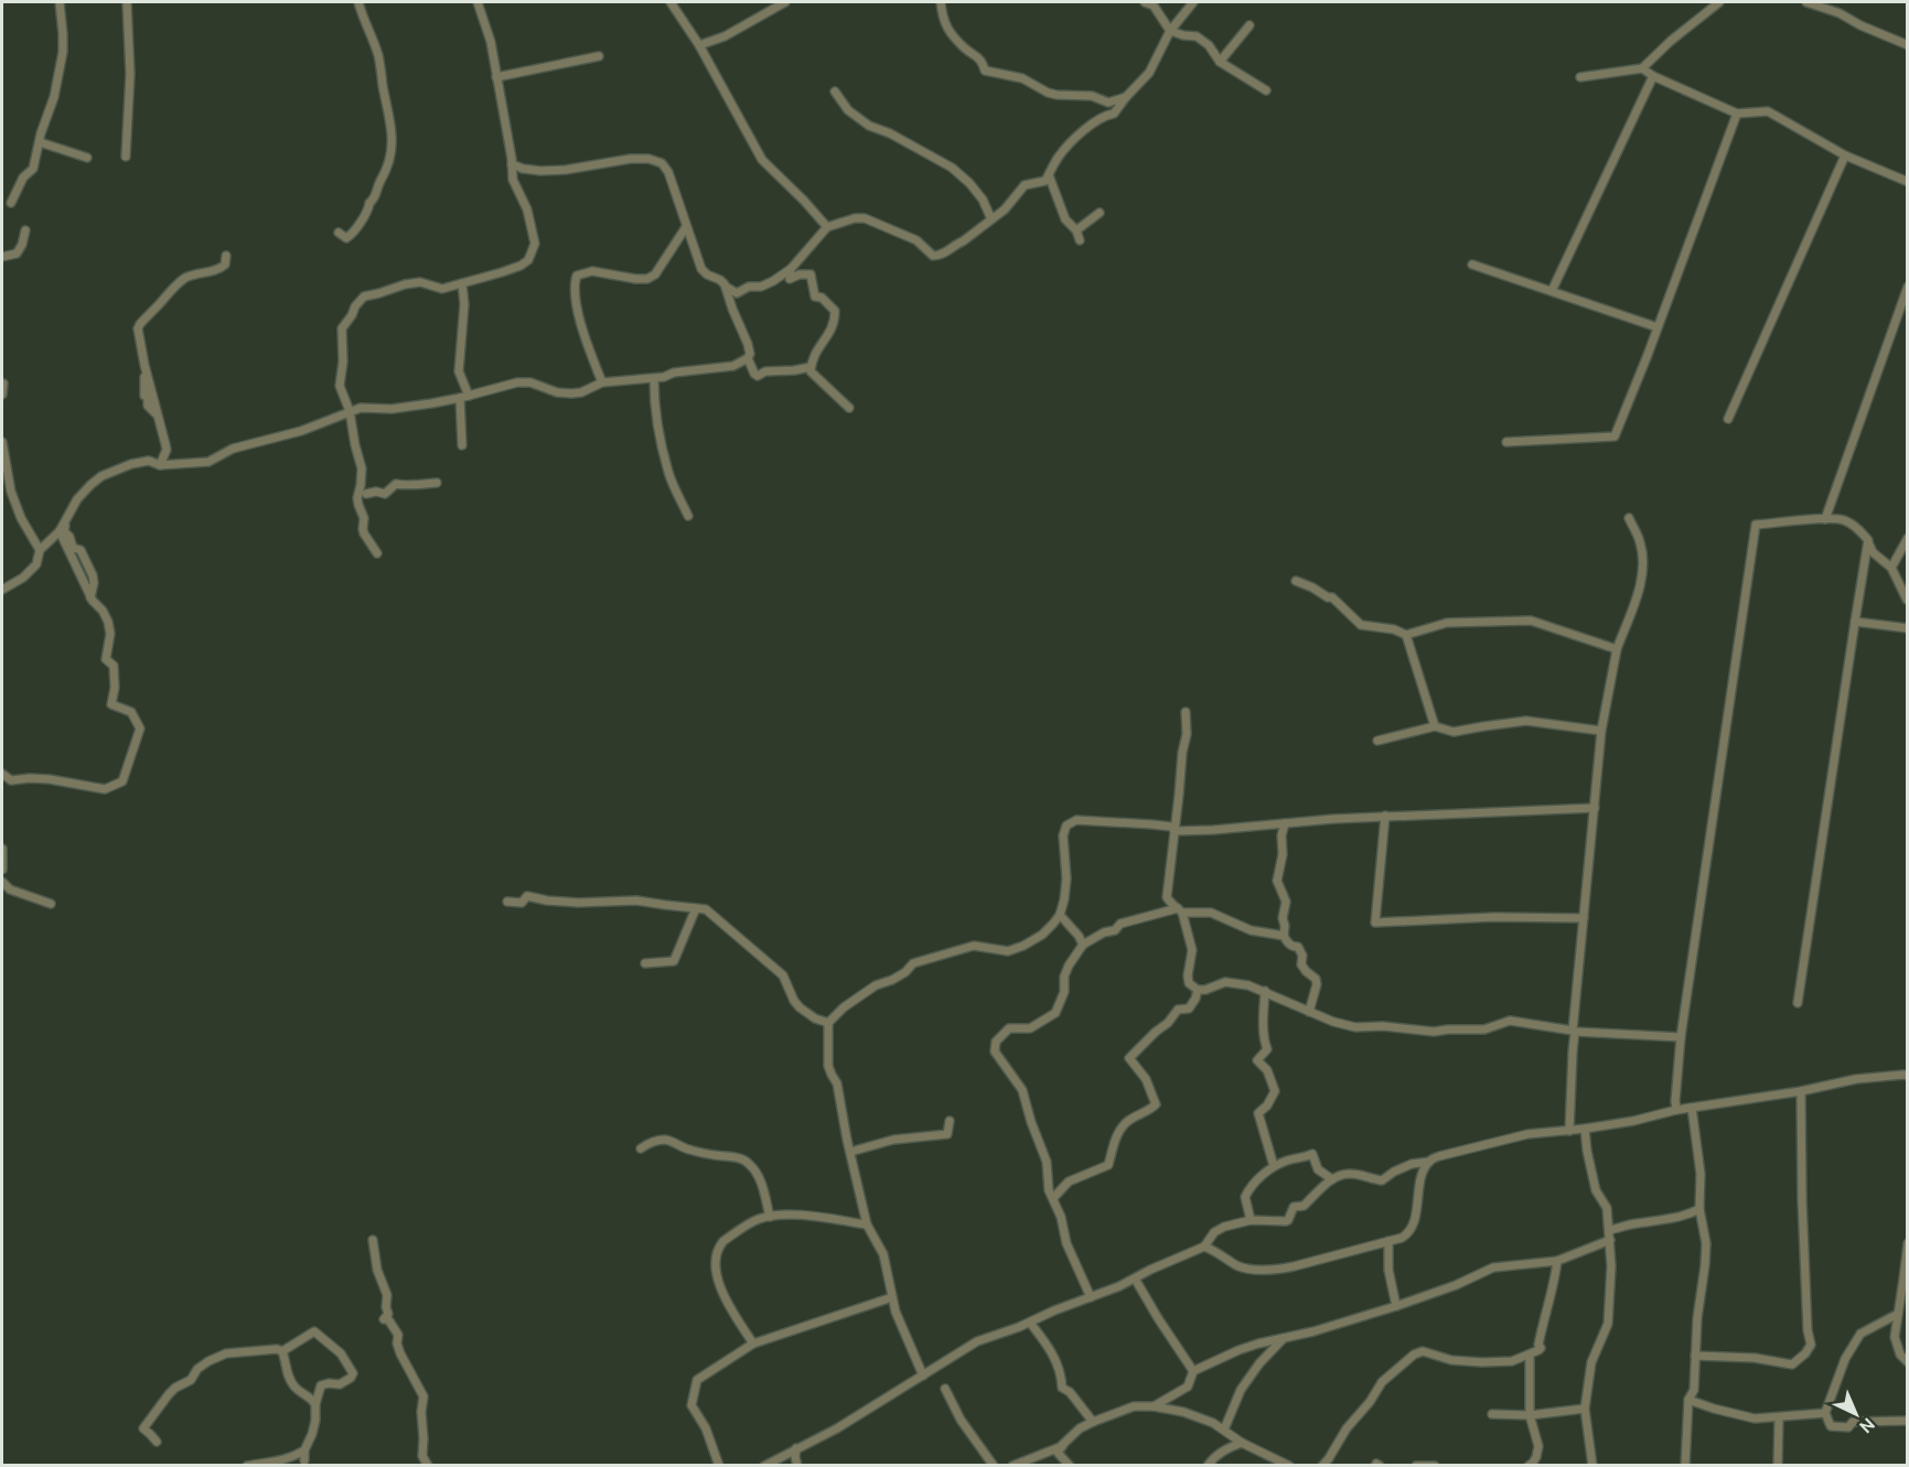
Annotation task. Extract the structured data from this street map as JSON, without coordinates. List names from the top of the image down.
{
  "north": "bottom right"
}
